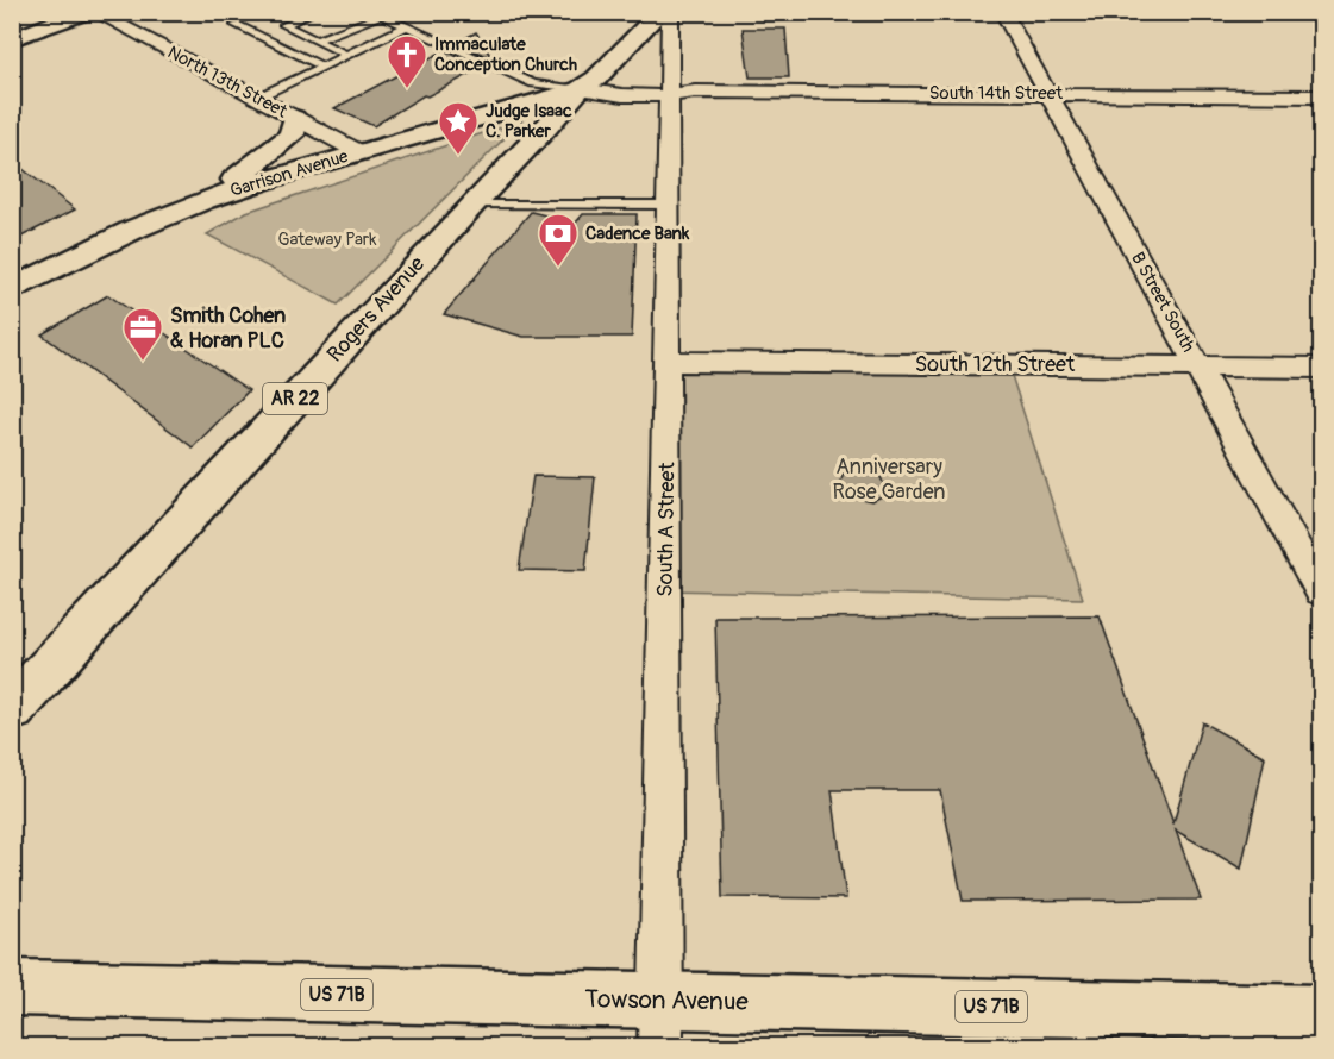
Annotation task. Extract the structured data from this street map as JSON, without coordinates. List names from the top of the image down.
{
  "streets": {
    "main road": [
      "Garrison Avenue",
      "Rogers Avenue",
      "AR 22",
      "US 71B",
      "Towson Avenue"
    ],
    "street": [
      "North 13th Street",
      "South 14th Street",
      "B Street South",
      "South 12th Street",
      "South A Street"
    ]
  },
  "crossings": [
    ["North 13th Street", "Garrison Avenue"],
    ["South 14th Street", "Garrison Avenue"],
    ["South 14th Street", "B Street South"],
    ["South 14th Street", "Rogers Avenue"],
    ["South 14th Street", "South A Street"],
    ["Garrison Avenue", "Rogers Avenue"],
    ["B Street South", "South 12th Street"],
    ["South 12th Street", "South A Street"],
    ["South A Street", "Towson Avenue"]
  ],
  "parks": ["Gateway Park", "Anniversary Rose Garden"],
  "places": {
    "church": ["Immaculate Conception Church"],
    "place": ["Judge Isaac C. Parker"],
    "bank": ["Cadence Bank"],
    "office": ["Smith Cohen & Horan PLC"]
  }
}
